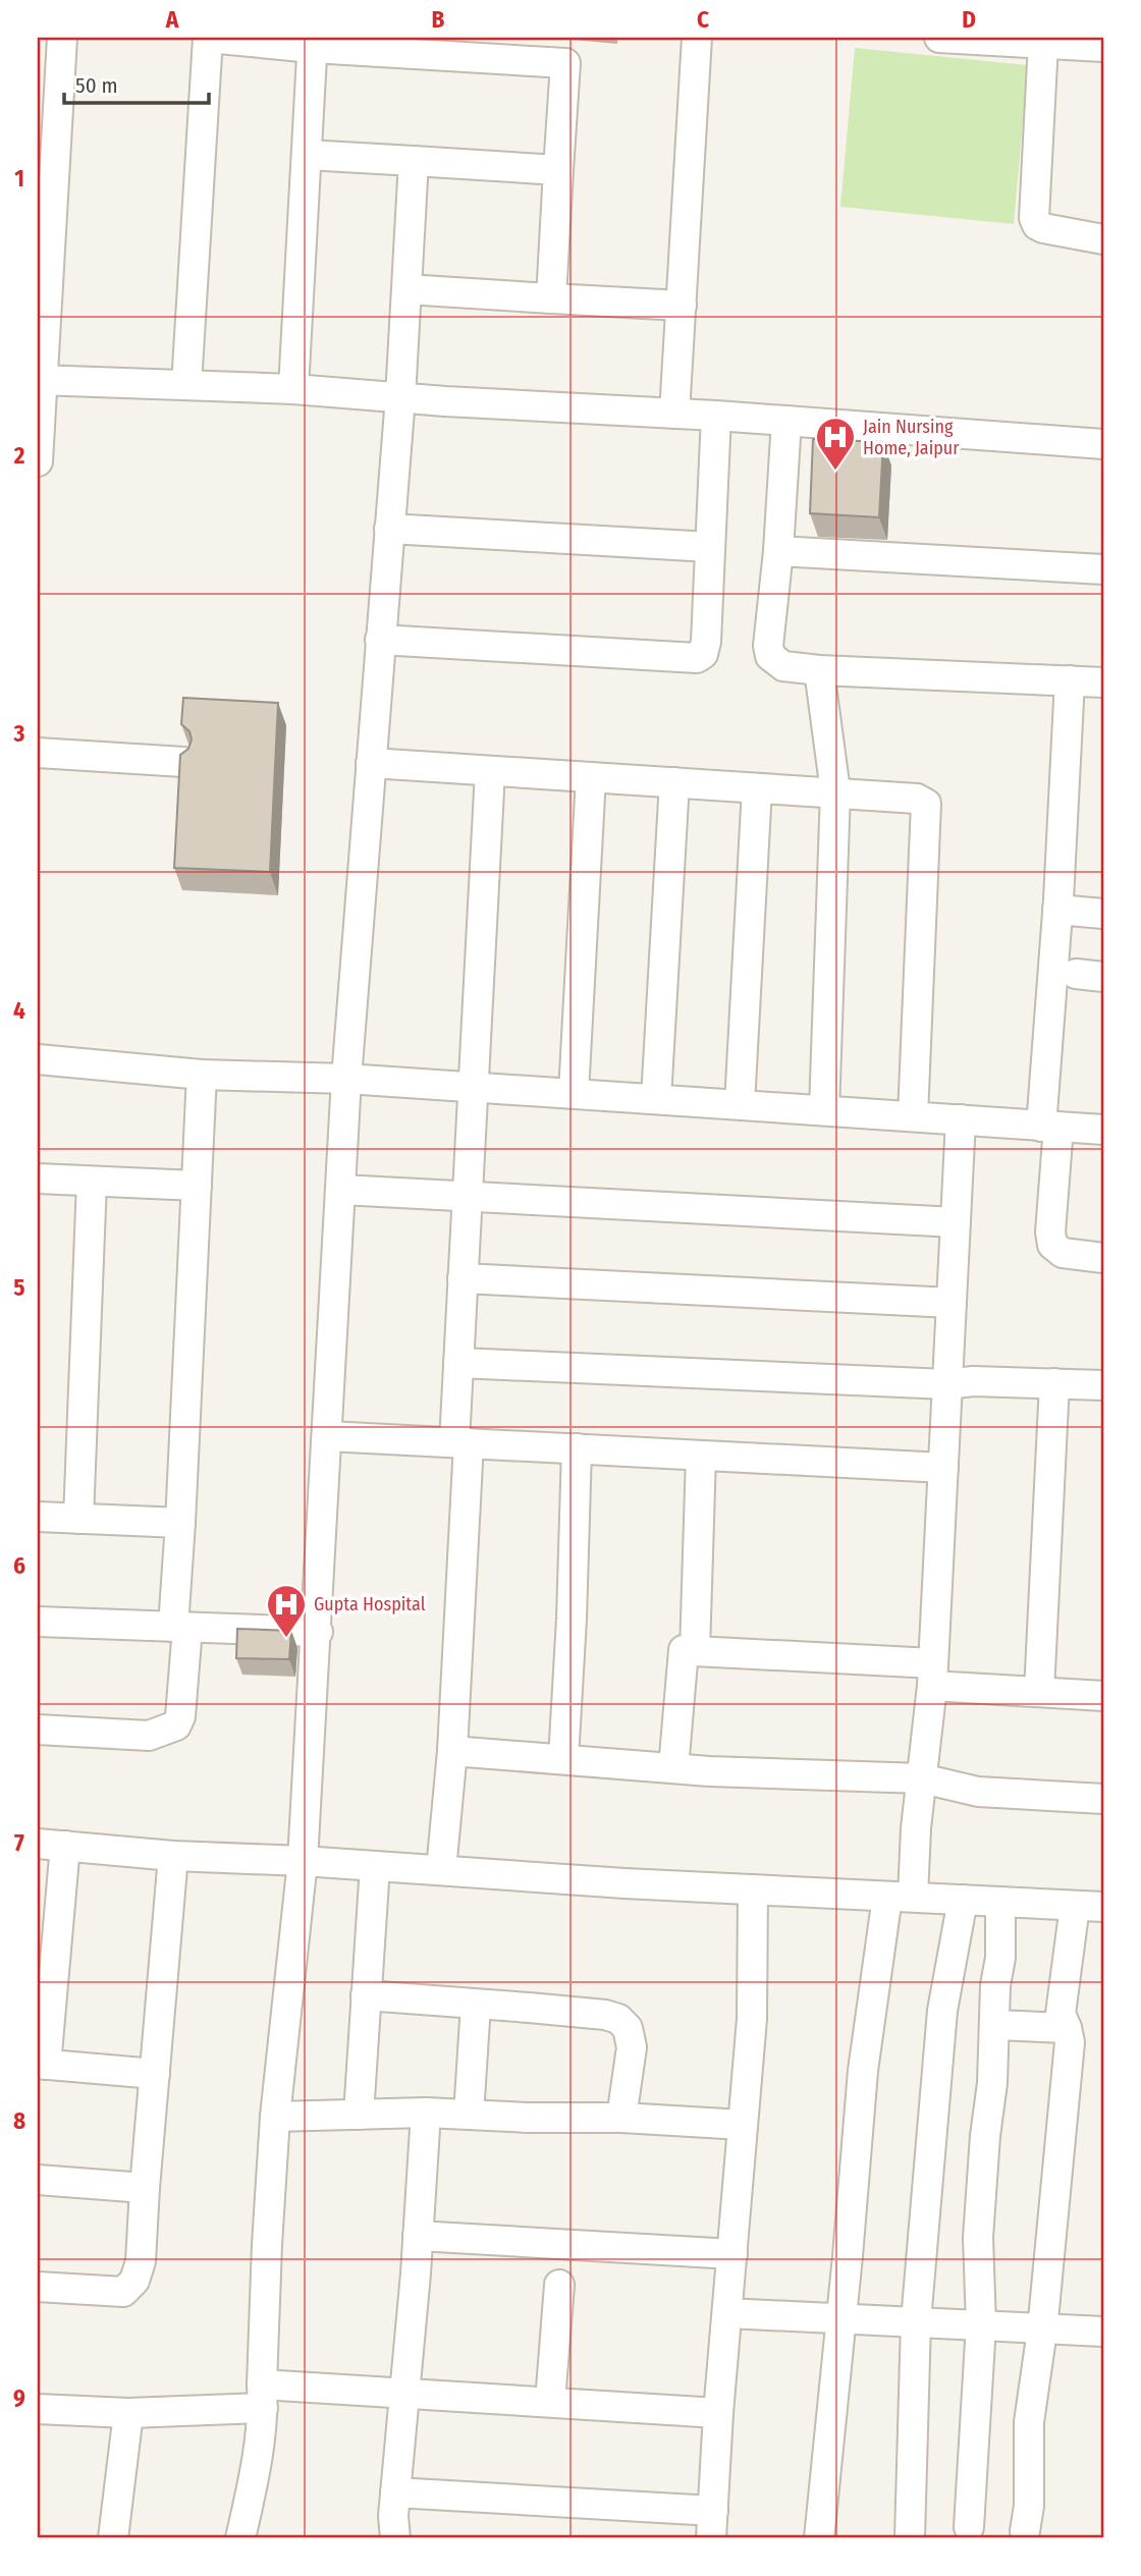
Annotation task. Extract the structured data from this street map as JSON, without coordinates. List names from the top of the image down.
{
  "places": {
    "hospital": ["Jain Nursing Home, Jaipur", "Gupta Hospital"]
  },
  "scale_bar": "50 m",
  "grid": {
    "columns": [
      "A",
      "B",
      "C",
      "D"
    ],
    "rows": [
      "1",
      "2",
      "3",
      "4",
      "5",
      "6",
      "7",
      "8",
      "9"
    ]
  }
}
